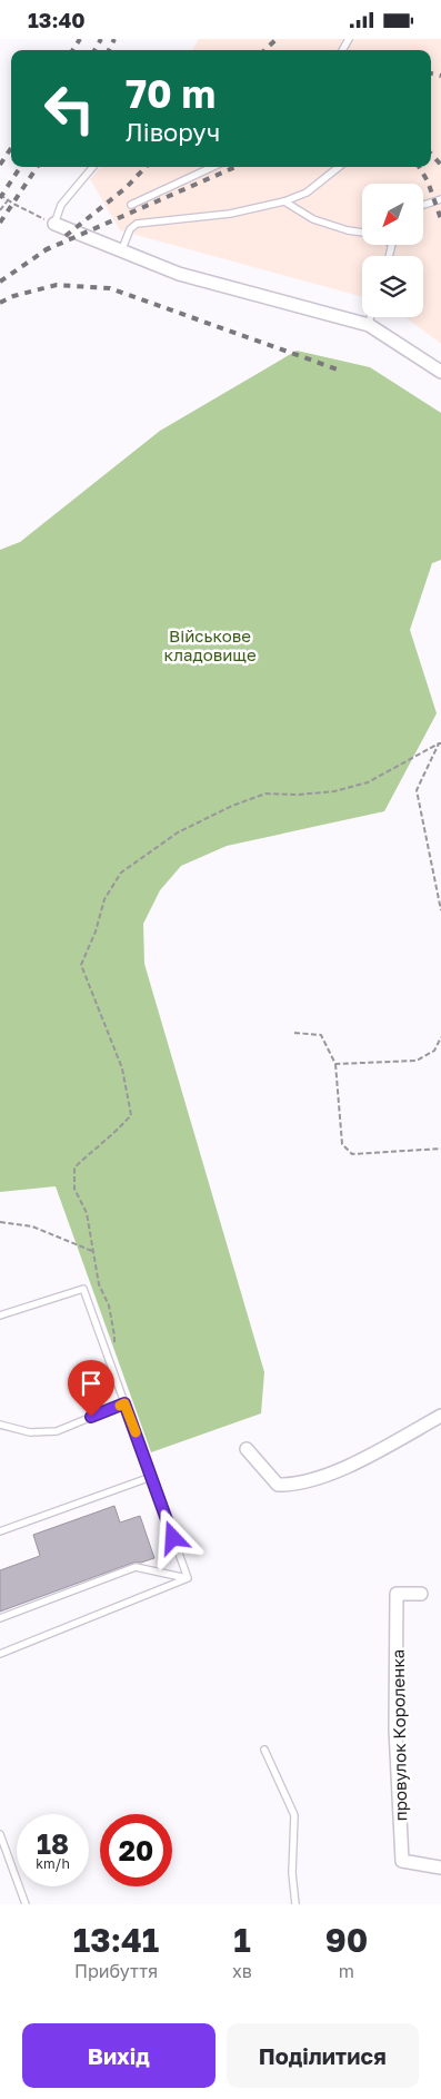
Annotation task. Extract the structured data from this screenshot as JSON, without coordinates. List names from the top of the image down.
{
  "streets": {
    "street": ["провулок Короленка"]
  },
  "parks": ["Військове кладовище"],
  "north": "bottom left",
  "page": {
    "status": "13:40",
    "turn": ["70 m", "Ліворуч"],
    "speed": "18 km/h",
    "limit": "20",
    "eta": [
      "13:41",
      "Прибуття",
      "1",
      "хв",
      "90",
      "m"
    ],
    "buttons": ["Вихід", "Поділитися"]
  }
}
